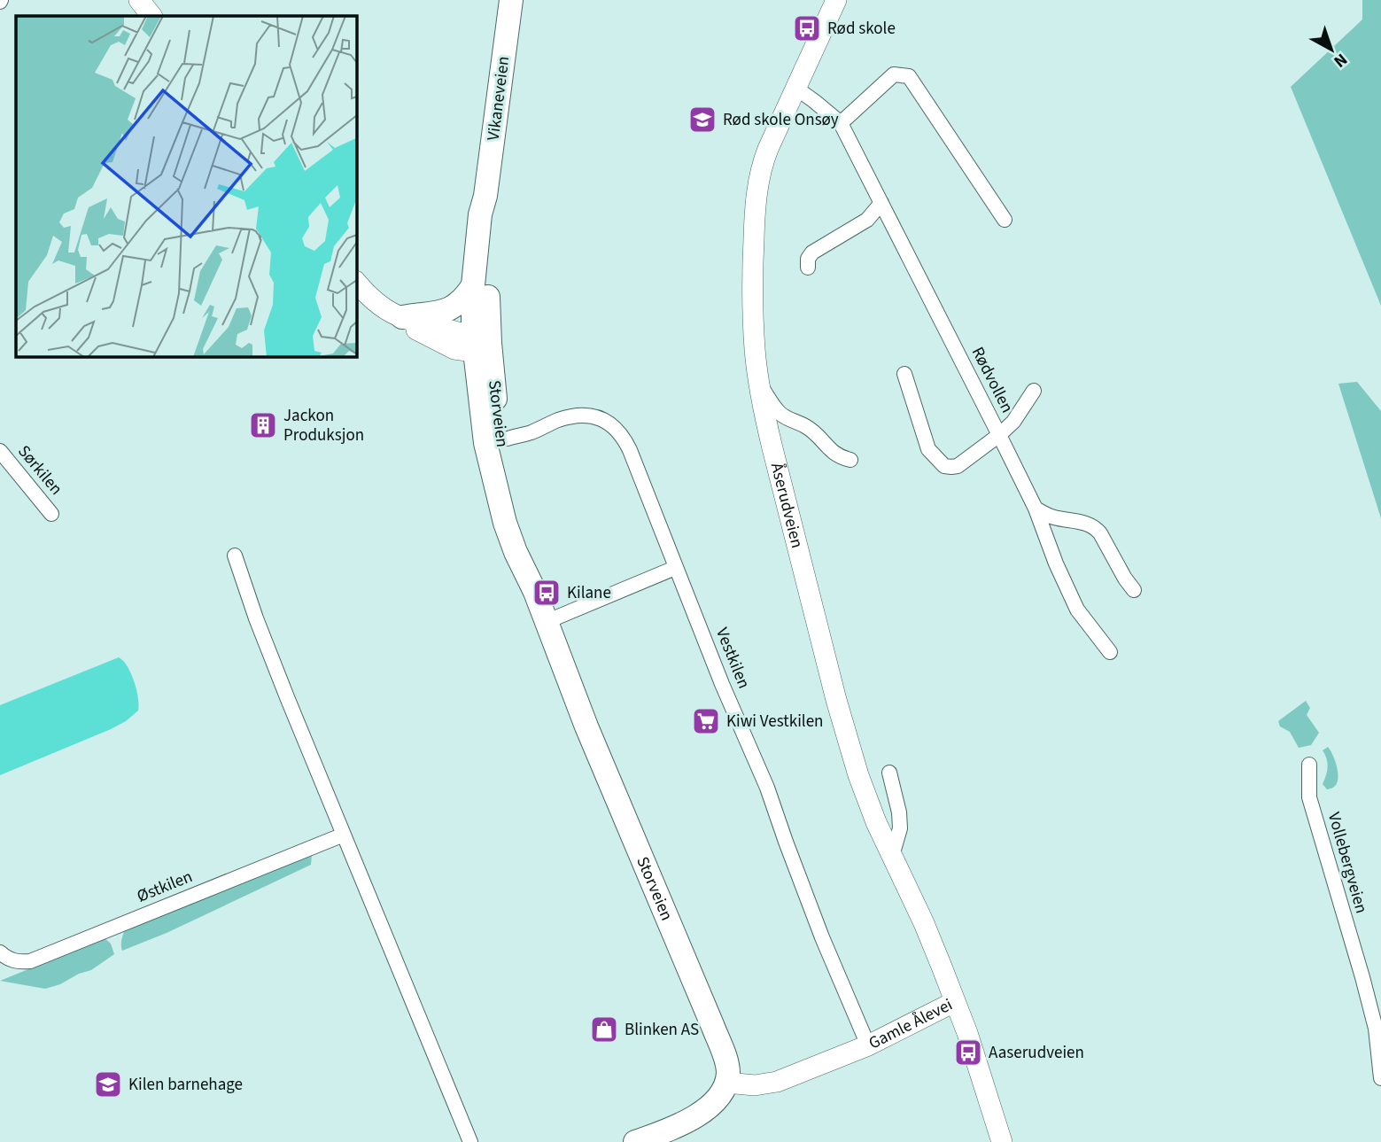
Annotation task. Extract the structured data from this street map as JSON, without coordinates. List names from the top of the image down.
{
  "streets": {
    "main road": ["Vikaneveien", "Storveien"],
    "street": [
      "Rødvollen",
      "Sørkilen",
      "Åserudveien",
      "Vestkilen",
      "Vollebergveien",
      "Østkilen",
      "Gamle Ålevei"
    ]
  },
  "crossings": [
    ["Vikaneveien", "Storveien"],
    ["Rødvollen", "Åserudveien"],
    ["Storveien", "Gamle Ålevei"],
    ["Åserudveien", "Gamle Ålevei"],
    ["Vestkilen", "Gamle Ålevei"]
  ],
  "places": {
    "bus stop": ["Rød skole", "Kilane", "Aaserudveien"],
    "school or university": ["Rød skole Onsøy", "Kilen barnehage"],
    "building": ["Jackon Produksjon"],
    "supermarket": ["Kiwi Vestkilen"],
    "shop": ["Blinken AS"]
  },
  "north": "bottom right"
}
